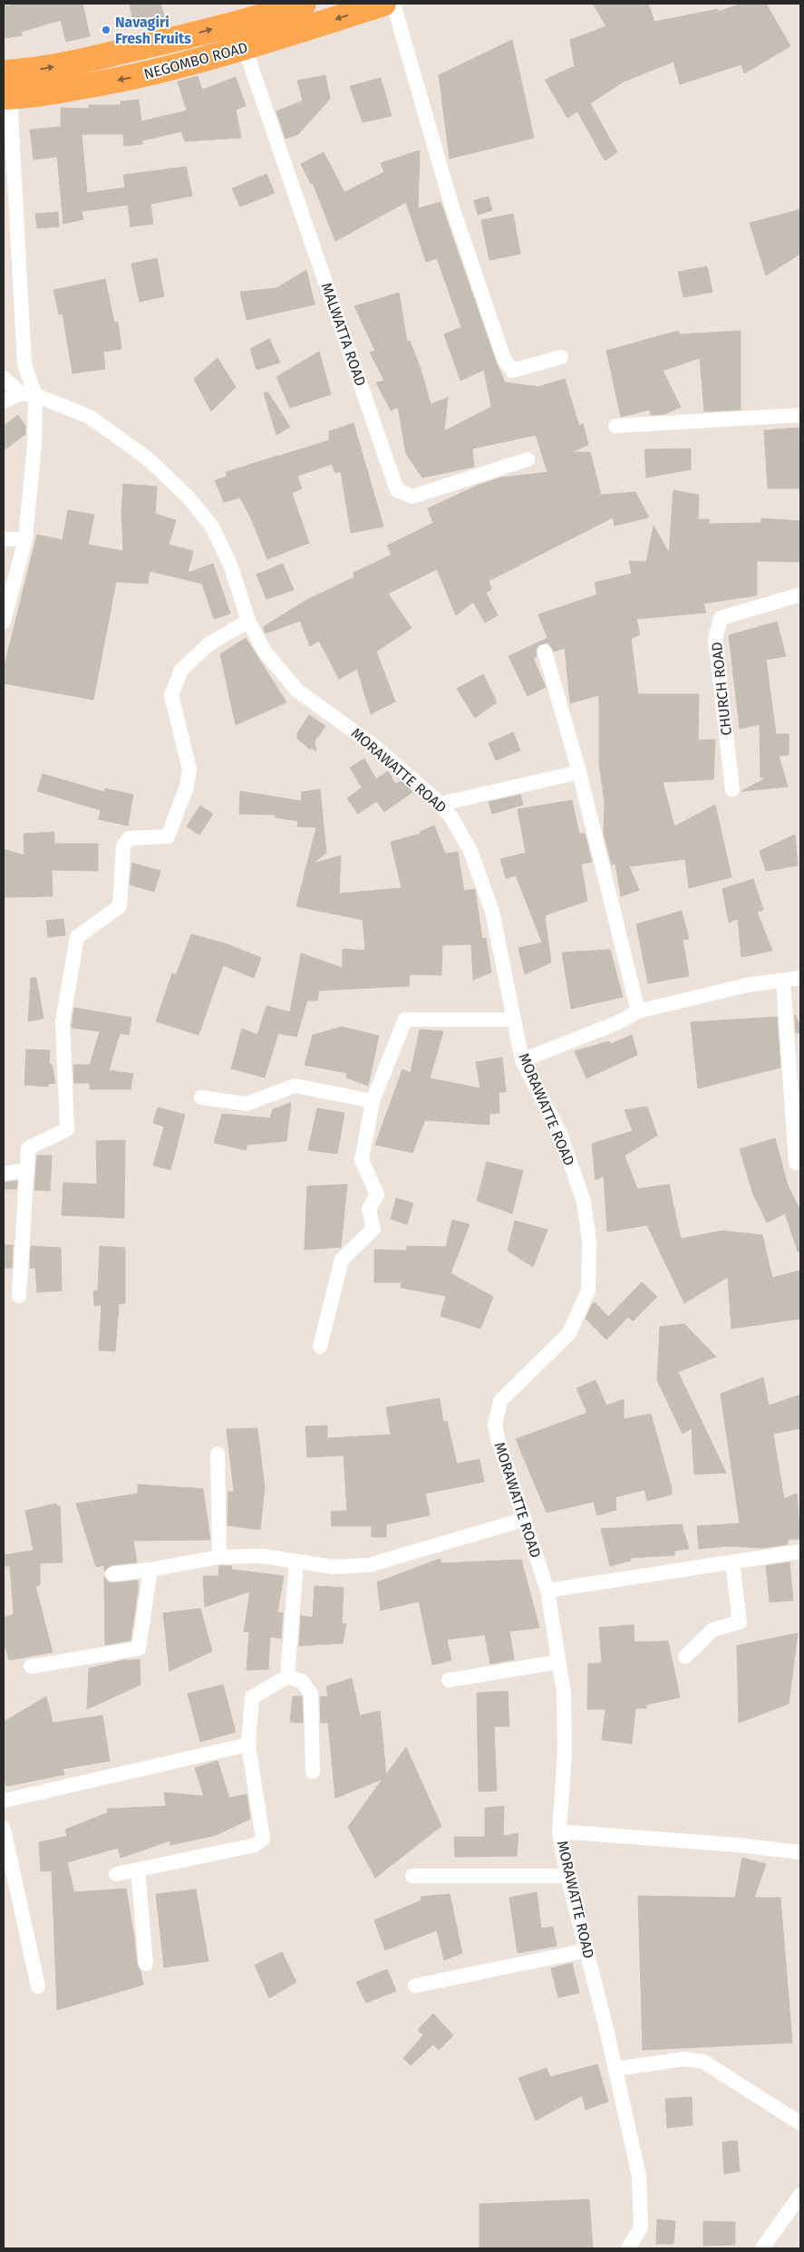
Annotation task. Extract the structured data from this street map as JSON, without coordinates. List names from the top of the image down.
{
  "streets": {
    "highway": ["NEGOMBO ROAD"],
    "street": ["MALWATTA ROAD", "CHURCH ROAD", "MORAWATTE ROAD"]
  },
  "crossings": [
    ["NEGOMBO ROAD", "MALWATTA ROAD"]
  ],
  "places": ["Navagiri Fresh Fruits"]
}
